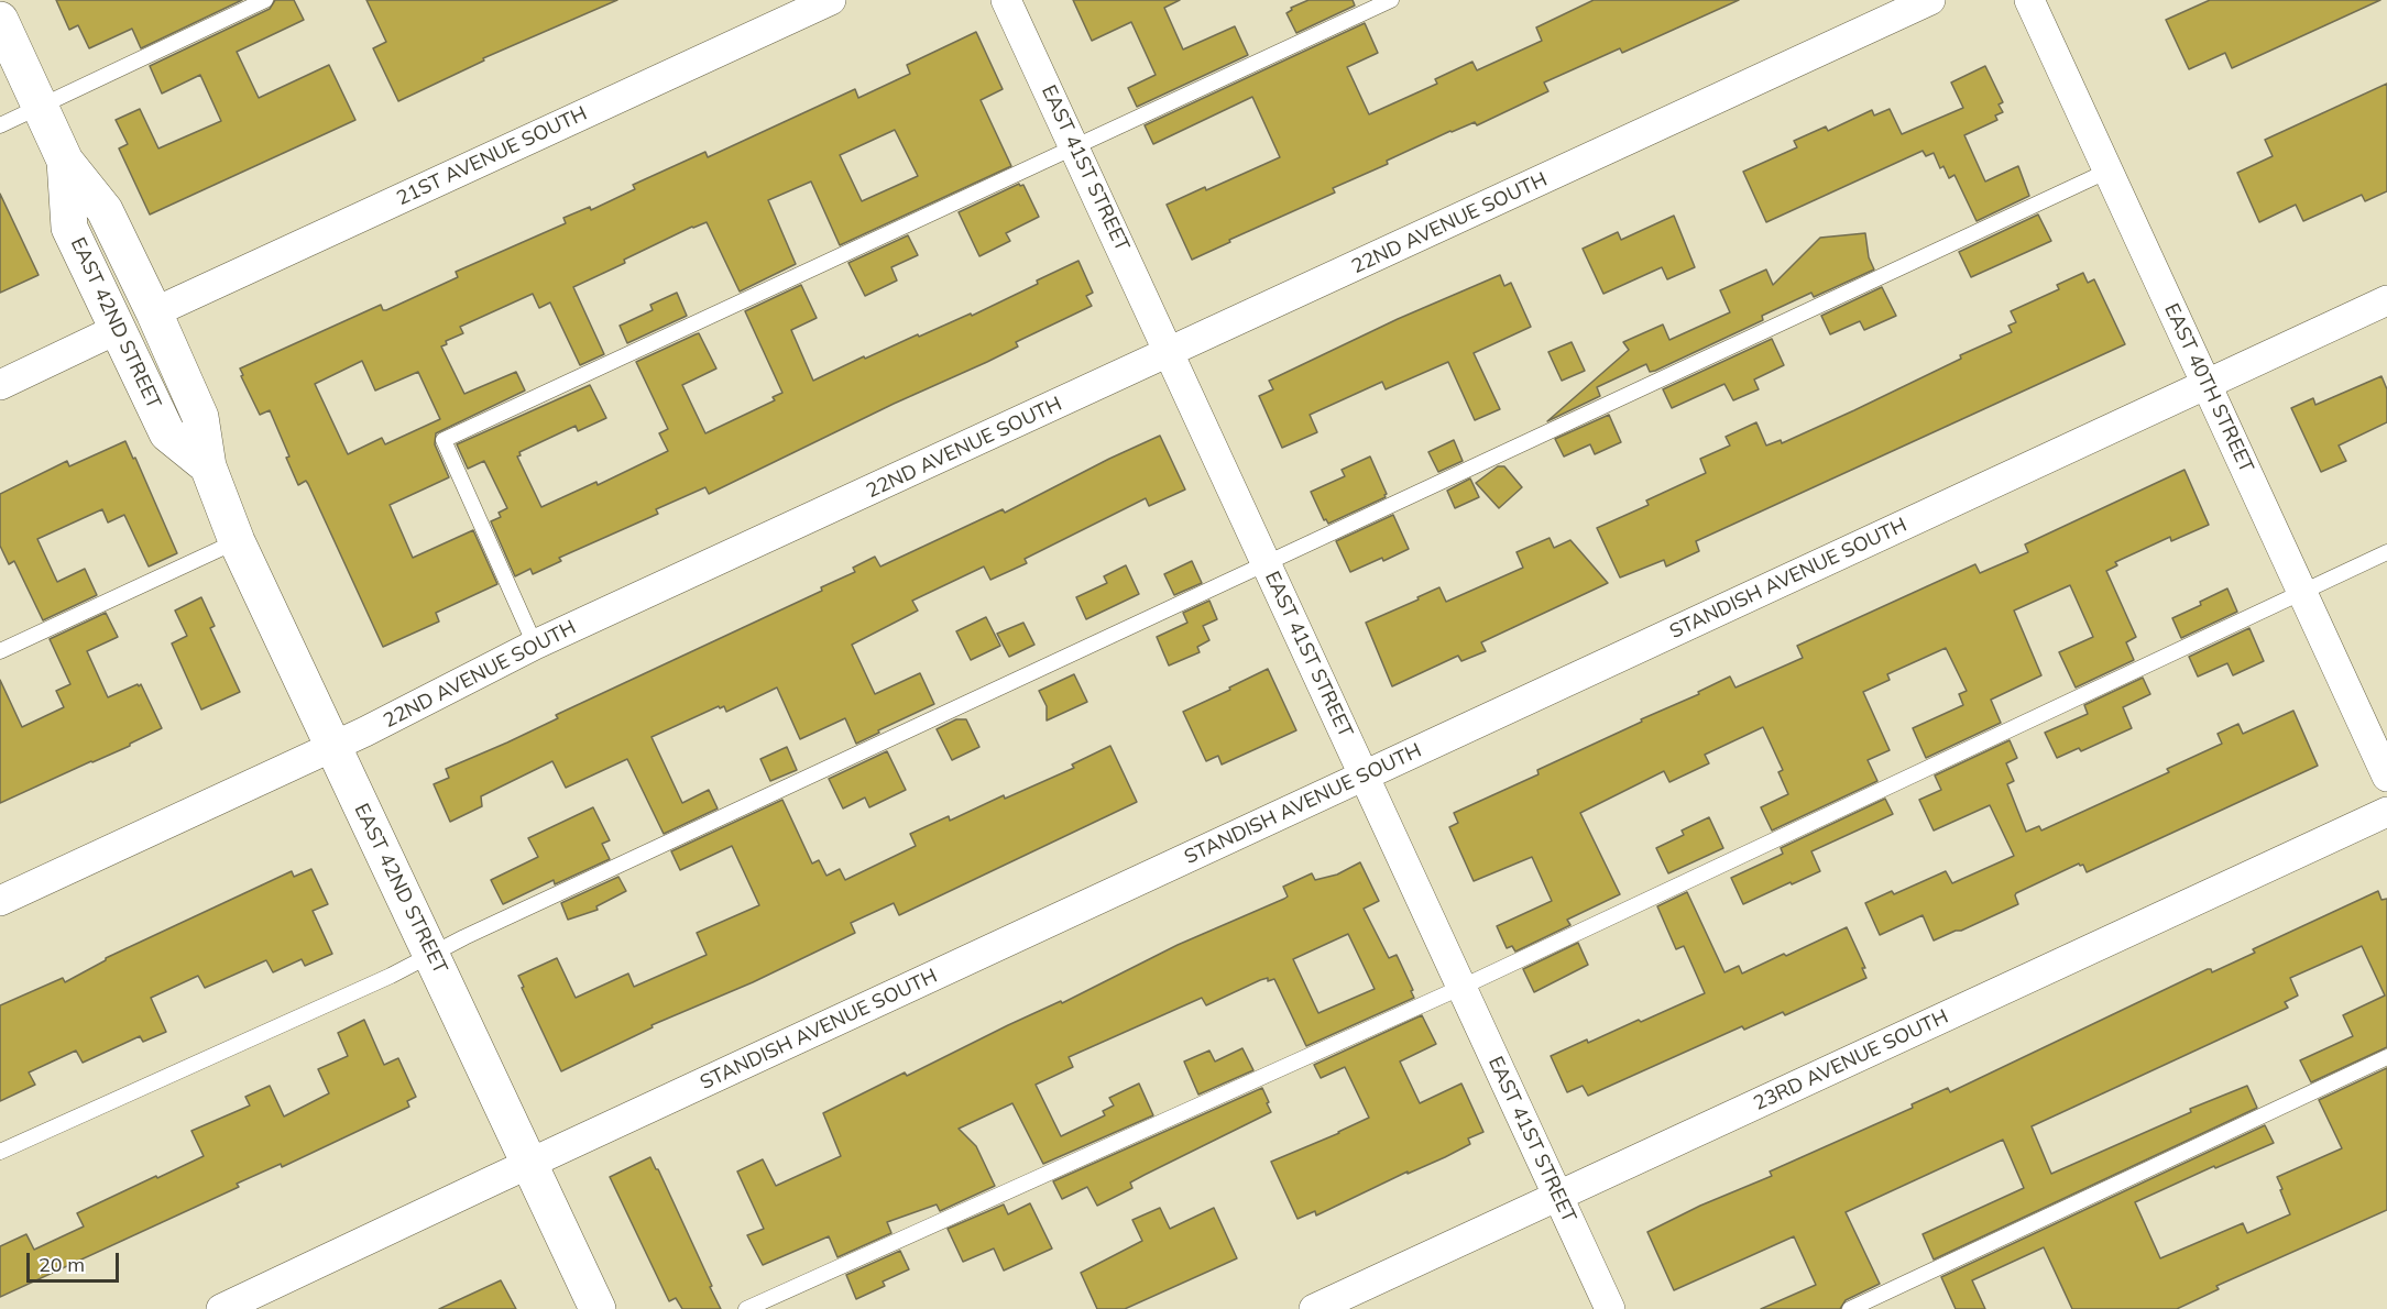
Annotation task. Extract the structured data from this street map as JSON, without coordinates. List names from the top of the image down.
{
  "streets": {
    "street": [
      "21ST AVENUE SOUTH",
      "EAST 41ST STREET",
      "22ND AVENUE SOUTH",
      "EAST 42ND STREET",
      "EAST 40TH STREET",
      "STANDISH AVENUE SOUTH",
      "23RD AVENUE SOUTH"
    ]
  },
  "crossings": [
    ["21ST AVENUE SOUTH", "EAST 42ND STREET"],
    ["EAST 41ST STREET", "22ND AVENUE SOUTH"],
    ["EAST 41ST STREET", "STANDISH AVENUE SOUTH"],
    ["EAST 41ST STREET", "23RD AVENUE SOUTH"],
    ["22ND AVENUE SOUTH", "EAST 42ND STREET"],
    ["EAST 42ND STREET", "STANDISH AVENUE SOUTH"],
    ["EAST 40TH STREET", "STANDISH AVENUE SOUTH"]
  ],
  "scale_bar": "20 m"
}
